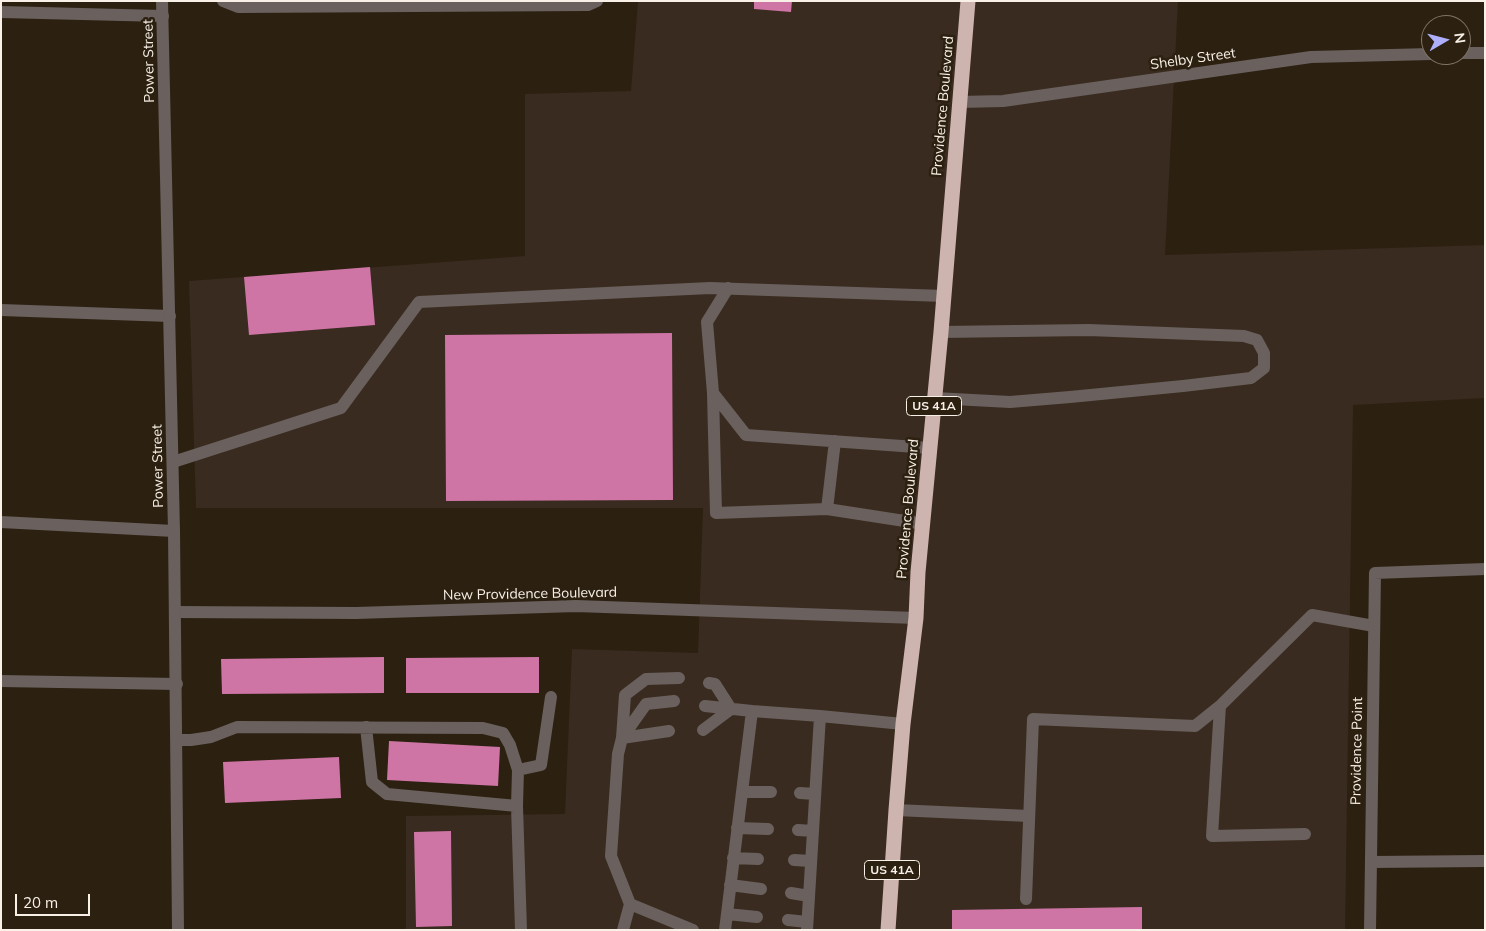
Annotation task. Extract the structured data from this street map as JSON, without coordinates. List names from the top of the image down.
{
  "streets": {
    "highway": ["Providence Boulevard", "US 41A"],
    "street": [
      "Shelby Street",
      "Power Street",
      "New Providence Boulevard",
      "Providence Point"
    ]
  },
  "crossings": [
    ["Shelby Street", "Providence Boulevard"],
    ["Power Street", "New Providence Boulevard"],
    ["Providence Boulevard", "New Providence Boulevard"]
  ],
  "scale_bar": "20 m",
  "north": "right"
}
